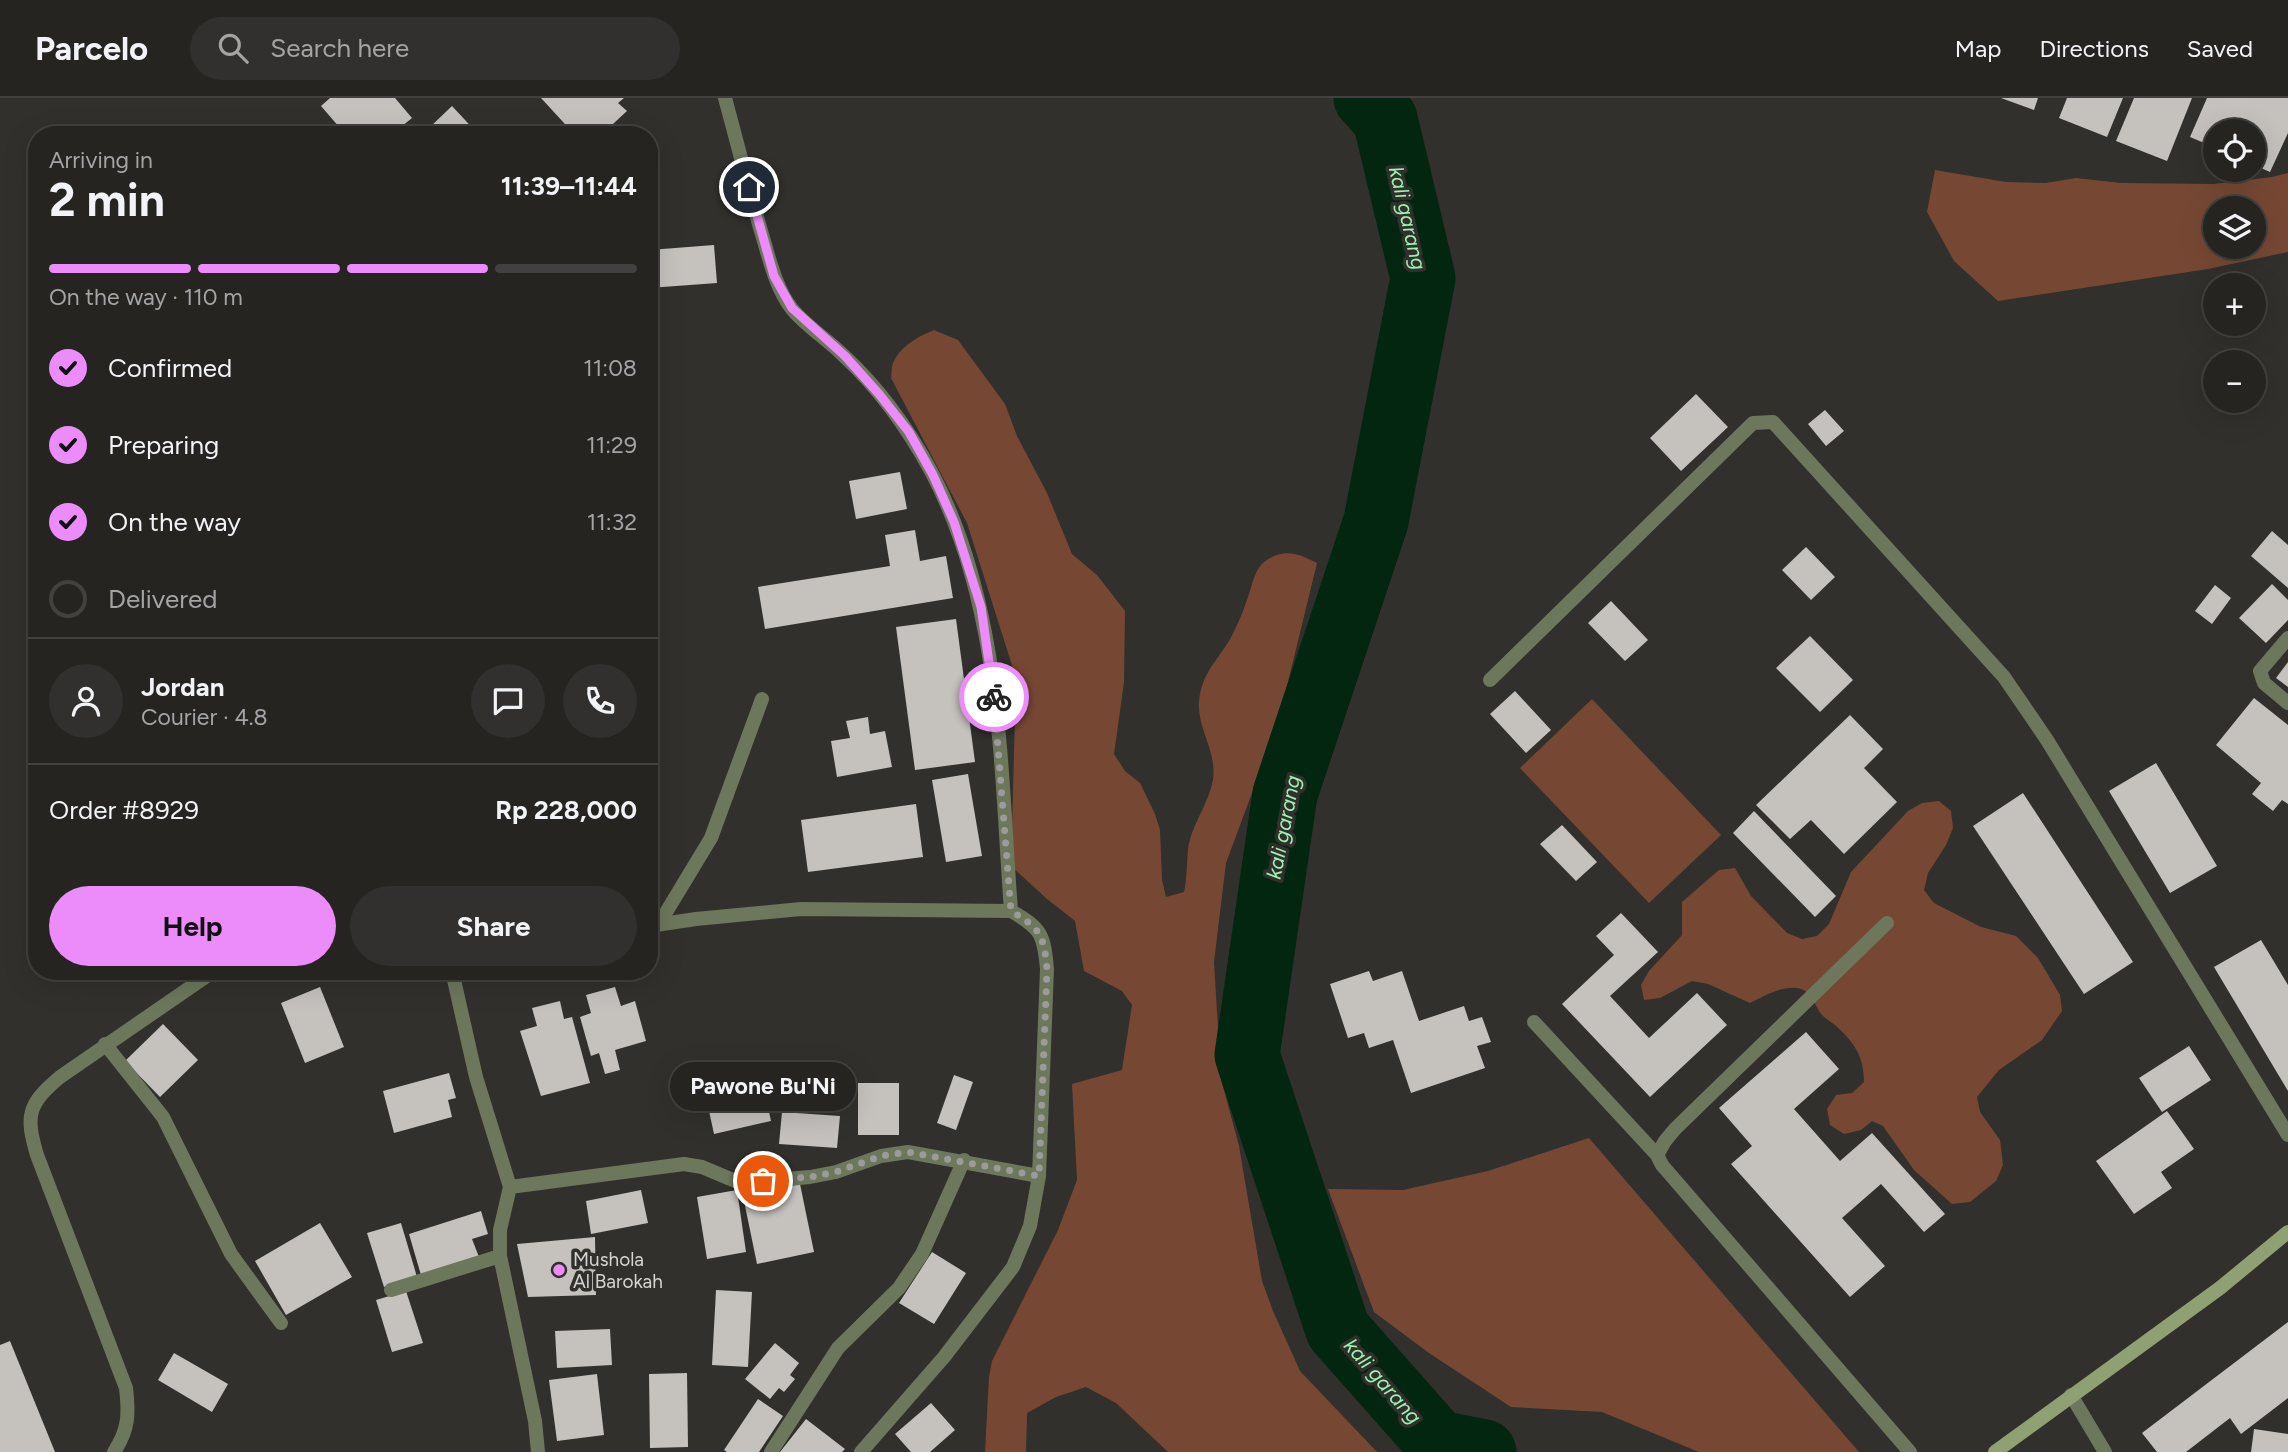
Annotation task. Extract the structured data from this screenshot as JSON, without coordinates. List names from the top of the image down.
{
  "water": ["kali garang"],
  "places": ["Pawone Bu'Ni", "Mushola Al Barokah"],
  "page": {
    "header": "Parcelo",
    "search": "Search here",
    "nav": ["Map", "Directions", "Saved"],
    "map_buttons": ["+", "−"],
    "heading": ["2 min", "Arriving in", "11:39–11:44"],
    "panel": [
      "Jordan",
      "Courier · 4.8",
      "Order #8929",
      "Rp 228,000"
    ],
    "bar": "On the way · 110 m",
    "list": [
      ["Confirmed", "11:08"],
      ["Preparing", "11:29"],
      ["On the way", "11:32"],
      "Delivered"
    ],
    "buttons": ["Help", "Share"],
    "bubble": "Pawone Bu'Ni"
  }
}
